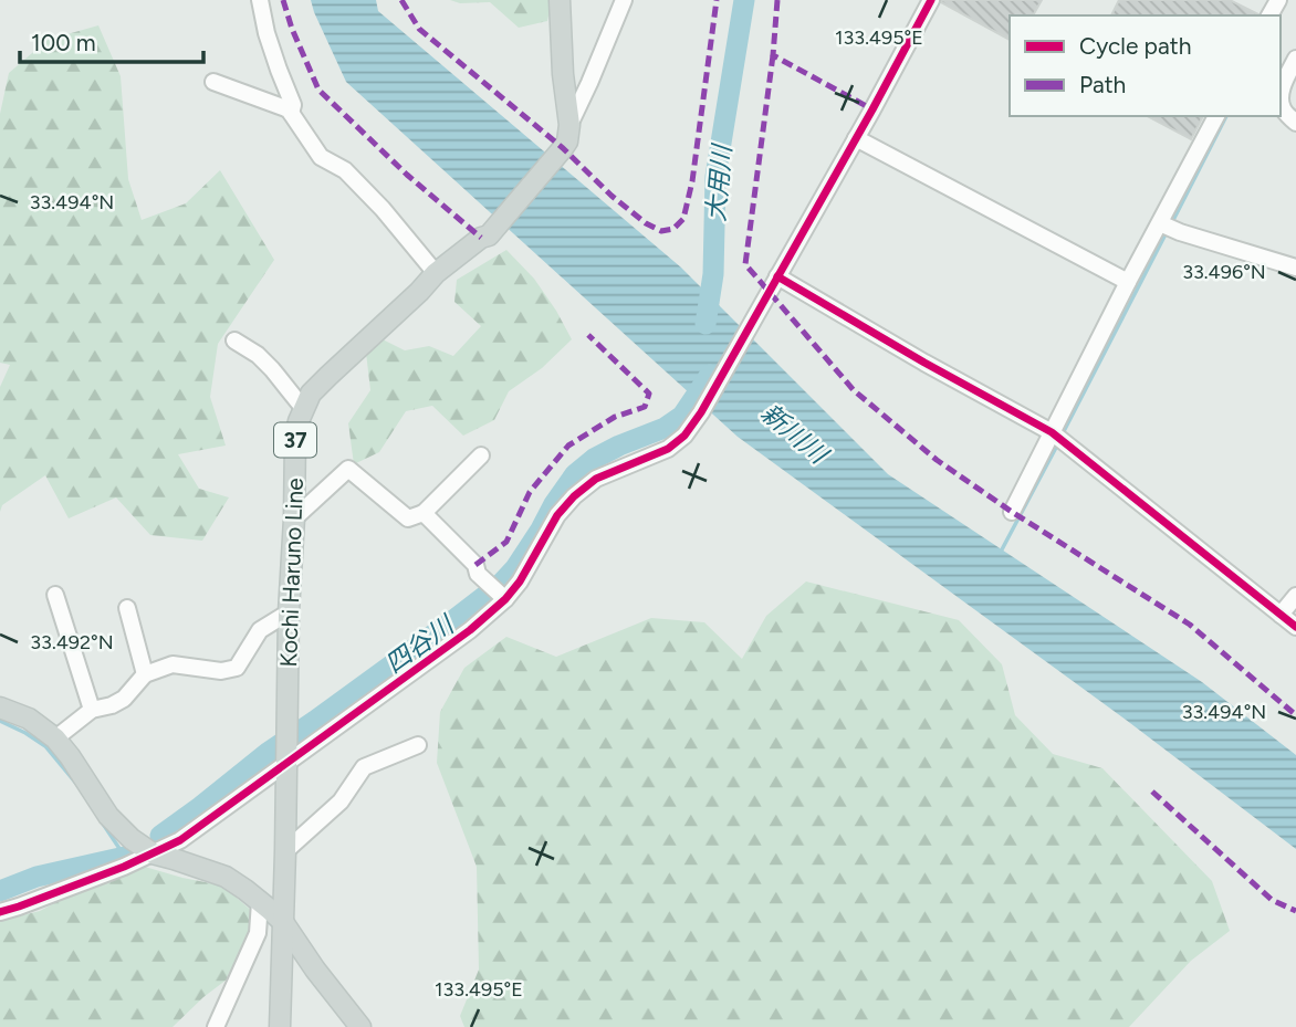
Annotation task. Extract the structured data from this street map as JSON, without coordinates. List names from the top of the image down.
{
  "streets": {
    "main road": ["37", "Kochi Haruno Line"]
  },
  "water": ["大用川", "新川川", "四谷川"],
  "legend": ["Cycle path", "Path"],
  "scale_bar": "100 m",
  "coordinates": [
    "133.495°E",
    "33.494°N",
    "33.496°N",
    "33.492°N"
  ]
}
